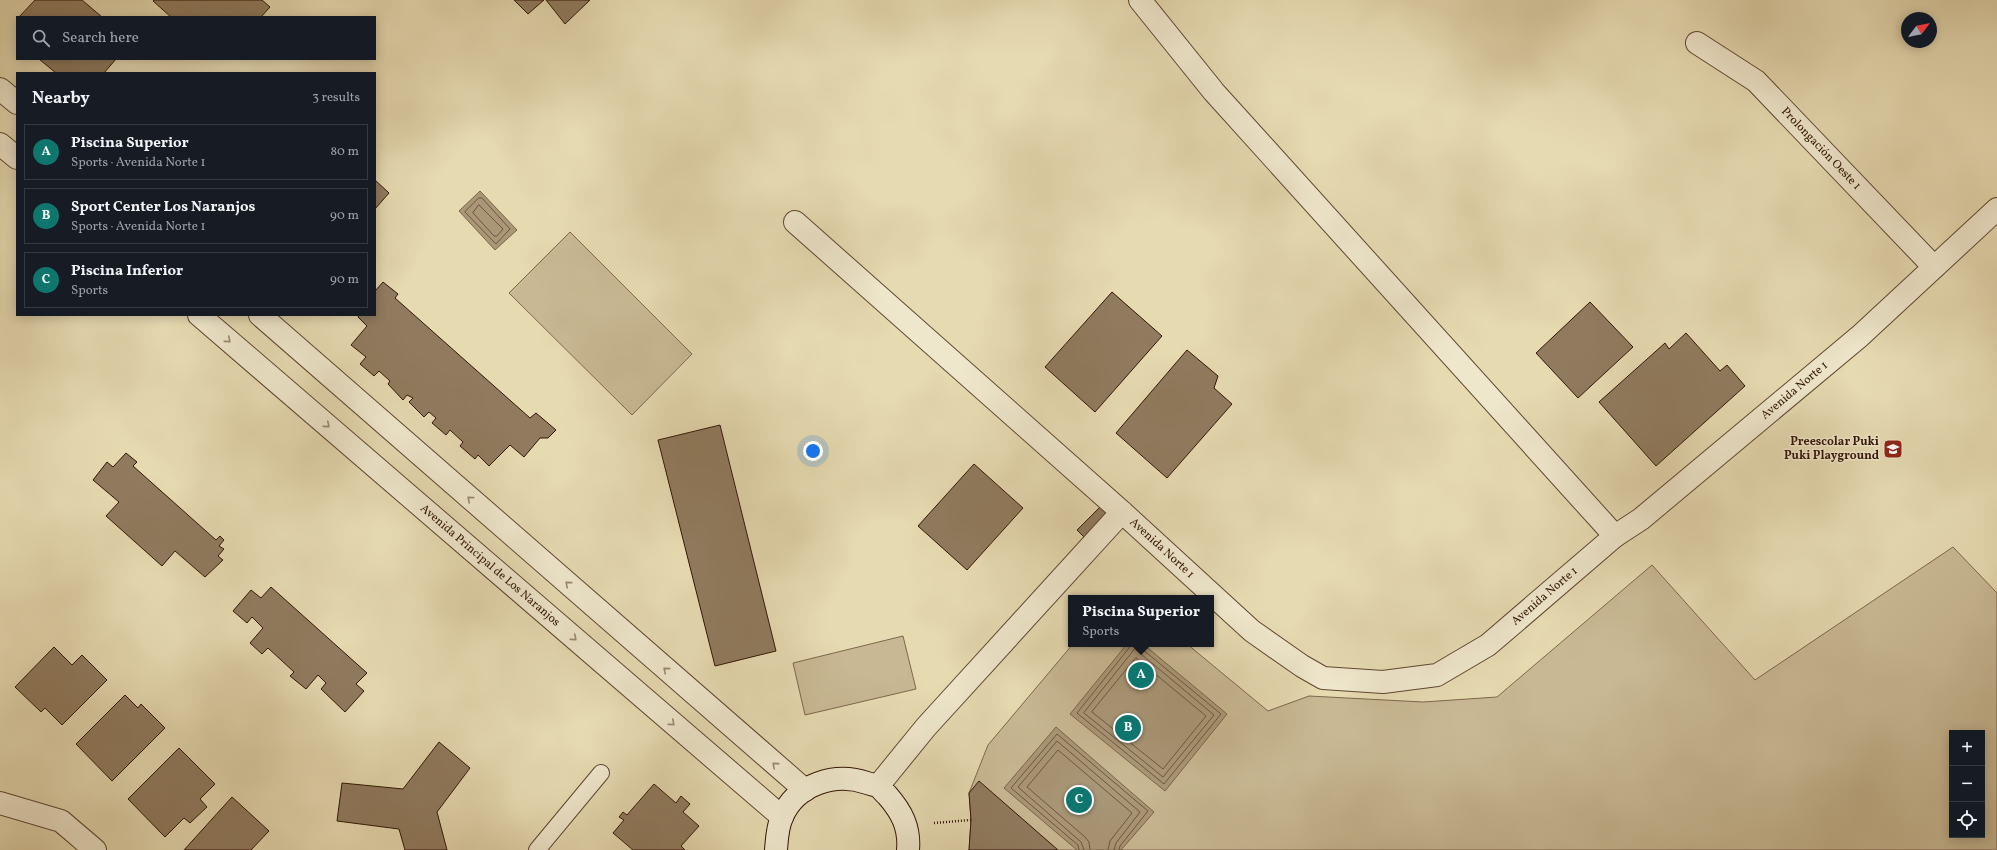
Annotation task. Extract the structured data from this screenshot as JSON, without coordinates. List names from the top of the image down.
{
  "streets": {
    "street": ["Prolongación Oeste 1", "Avenida Norte 1", "Avenida Principal de Los Naranjos"]
  },
  "crossings": [
    ["Prolongación Oeste 1", "Avenida Norte 1"]
  ],
  "places": {
    "school or university": ["Preescolar Puki Puki Playground"]
  },
  "north": "top right",
  "page": {
    "search": "Search here",
    "heading": ["Nearby", "3 results"],
    "list": [
      {
        "mark": "A",
        "name": "Piscina Superior",
        "note": "Sports · Avenida Norte 1",
        "value": "80 m"
      },
      {
        "mark": "B",
        "name": "Sport Center Los Naranjos",
        "note": "Sports · Avenida Norte 1",
        "value": "90 m"
      },
      {
        "mark": "C",
        "name": "Piscina Inferior",
        "note": "Sports",
        "value": "90 m"
      }
    ],
    "popup": ["Piscina Superior", "Sports"],
    "pins": ["A", "B", "C"],
    "map_buttons": ["+", "−"]
  }
}
